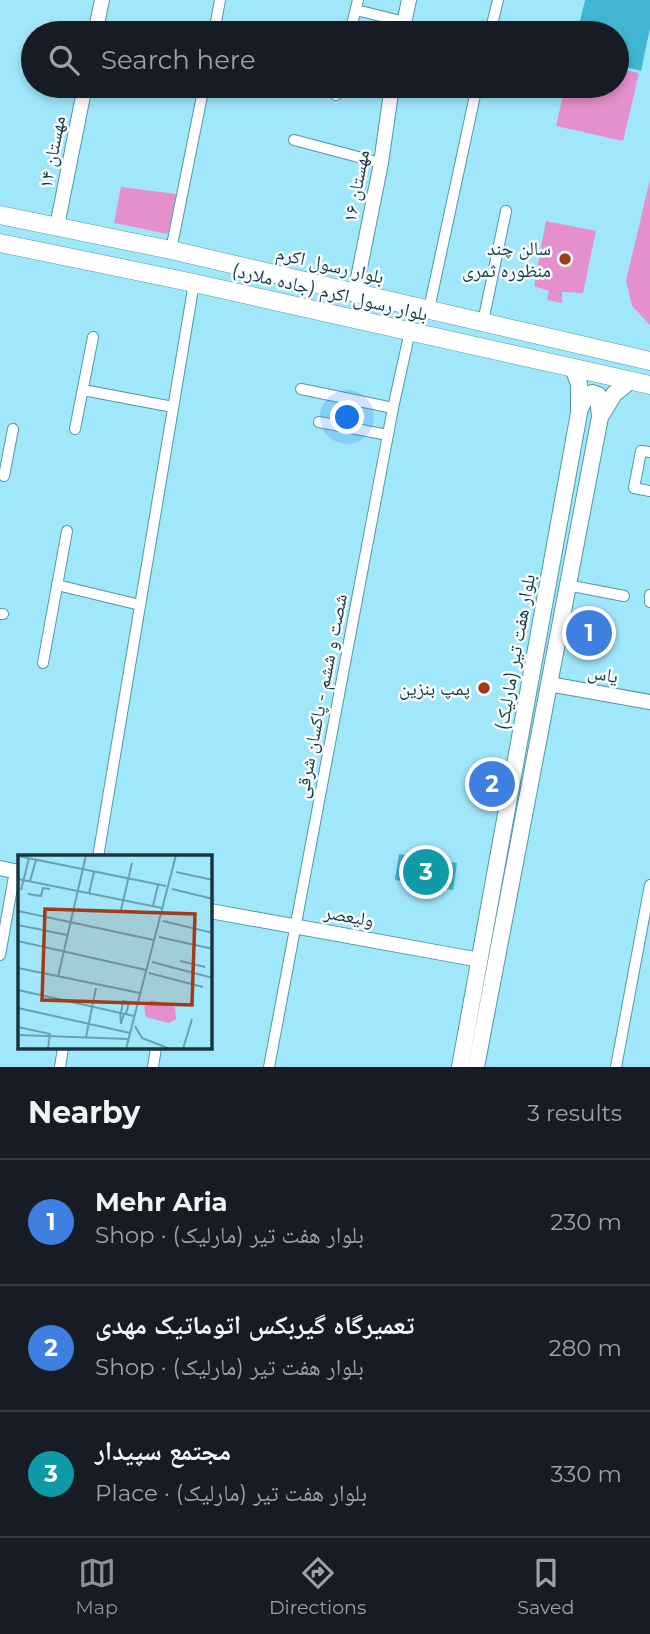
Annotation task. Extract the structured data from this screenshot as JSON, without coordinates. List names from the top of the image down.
{
  "streets": {
    "main road": ["بلوار رسول اکرم", "بلوار رسول اکرم (جاده ملارد)", "بلوار هفت تیر (مارلیک)"],
    "street": [
      "مهستان ۱۴",
      "مهستان ۱۶",
      "یاس",
      "شصت و ششم - پاکسان شرقی",
      "ولیعصر"
    ]
  },
  "crossings": [
    ["مهستان ۱۴", "بلوار رسول اکرم"],
    ["مهستان ۱۶", "بلوار رسول اکرم"],
    ["بلوار رسول اکرم (جاده ملارد)", "بلوار هفت تیر (مارلیک)"],
    ["بلوار رسول اکرم (جاده ملارد)", "شصت و ششم - پاکسان شرقی"],
    ["بلوار هفت تیر (مارلیک)", "یاس"],
    ["بلوار هفت تیر (مارلیک)", "ولیعصر"],
    ["شصت و ششم - پاکسان شرقی", "ولیعصر"]
  ],
  "places": ["سالن چند منظوره ثمری", "پمپ بنزین"],
  "page": {
    "search": "Search here",
    "pins": ["1", "2", "3"],
    "heading": ["Nearby", "3 results"],
    "list": [
      {
        "mark": "1",
        "name": "Mehr Aria",
        "note": "Shop · بلوار هفت تیر (مارلیک)",
        "value": "230 m"
      },
      {
        "mark": "2",
        "name": "تعمیرگاه گیربکس اتوماتیک مهدی",
        "note": "Shop · بلوار هفت تیر (مارلیک)",
        "value": "280 m"
      },
      {
        "mark": "3",
        "name": "مجتمع سپیدار",
        "note": "Place · بلوار هفت تیر (مارلیک)",
        "value": "330 m"
      }
    ],
    "nav": ["Map", "Directions", "Saved"]
  }
}
